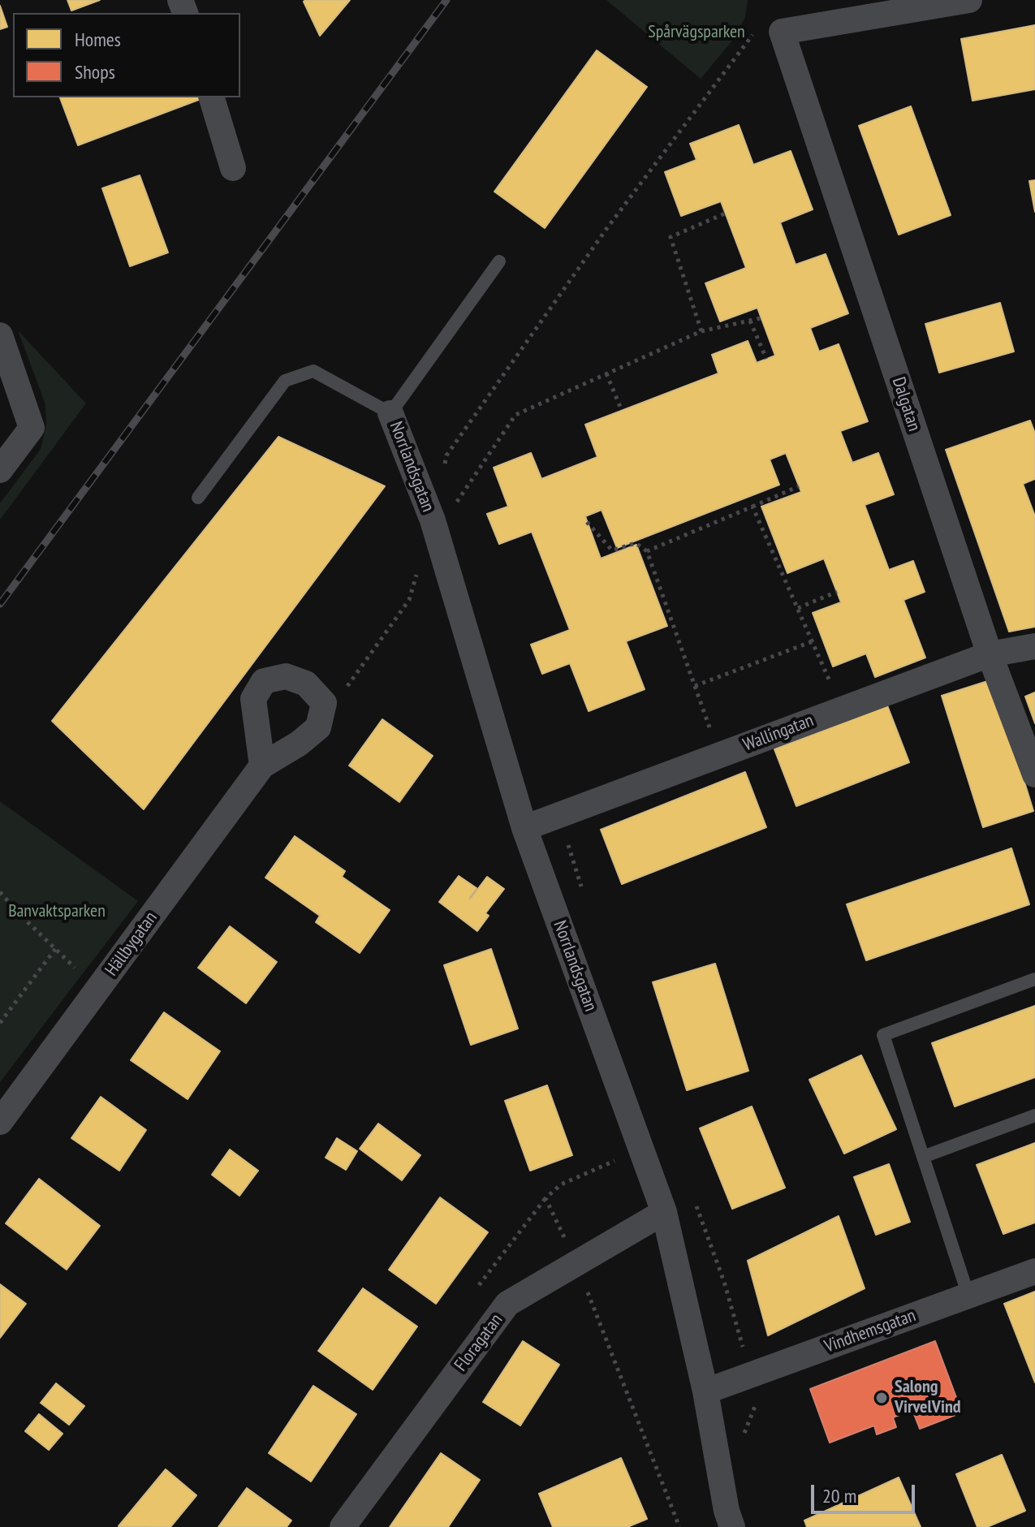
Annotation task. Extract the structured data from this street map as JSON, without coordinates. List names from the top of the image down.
{
  "streets": {
    "street": [
      "Dalgatan",
      "Norrlandsgatan",
      "Wallingatan",
      "Hällbygatan",
      "Vindhemsgatan",
      "Floragatan"
    ]
  },
  "crossings": [
    ["Dalgatan", "Wallingatan"],
    ["Norrlandsgatan", "Wallingatan"],
    ["Norrlandsgatan", "Vindhemsgatan"],
    ["Norrlandsgatan", "Floragatan"]
  ],
  "parks": ["Spårvägsparken", "Banvaktsparken"],
  "places": ["Salong VirvelVind"],
  "legend": ["Homes", "Shops"],
  "scale_bar": "20 m"
}
